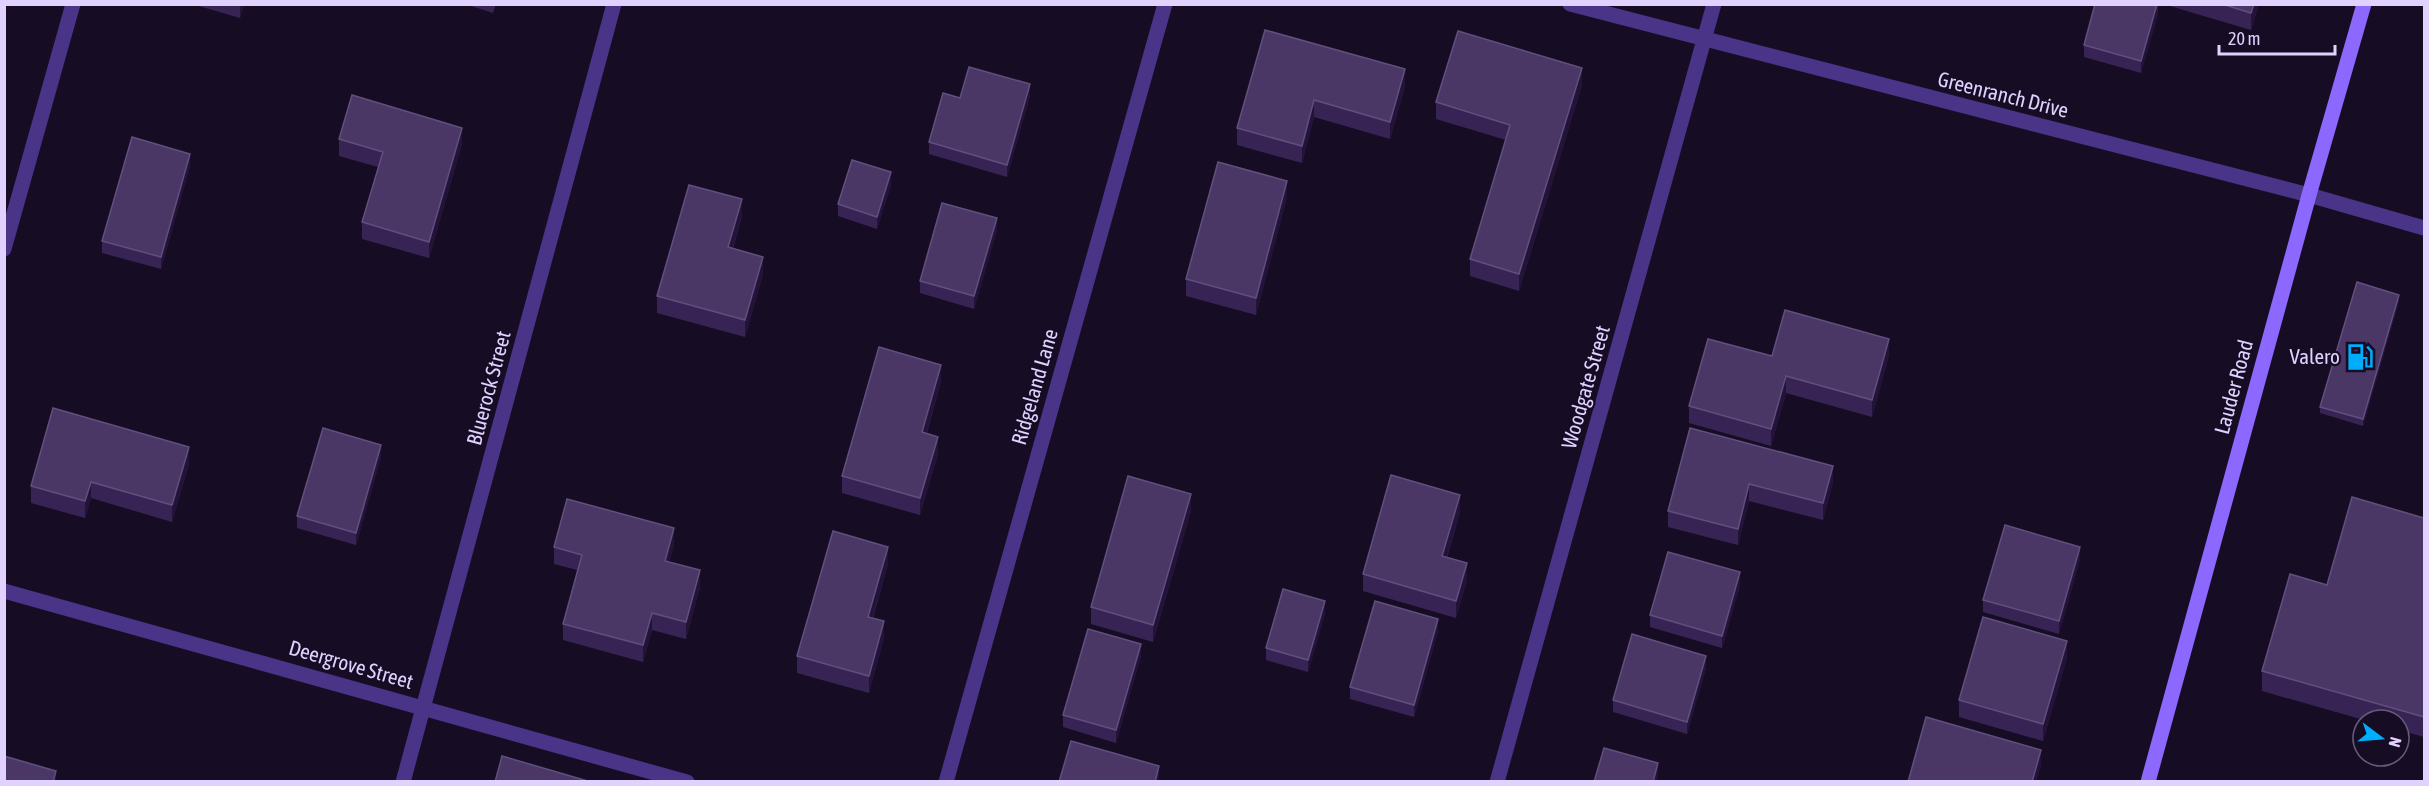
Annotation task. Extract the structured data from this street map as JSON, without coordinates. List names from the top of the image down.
{
  "streets": {
    "main road": ["Lauder Road"],
    "street": [
      "Greenranch Drive",
      "Ridgeland Lane",
      "Woodgate Street",
      "Bluerock Street",
      "Deergrove Street"
    ]
  },
  "crossings": [
    ["Greenranch Drive", "Woodgate Street"],
    ["Greenranch Drive", "Lauder Road"],
    ["Bluerock Street", "Deergrove Street"]
  ],
  "places": {
    "fuel station": ["Valero"]
  },
  "scale_bar": "20 m",
  "north": "right"
}
